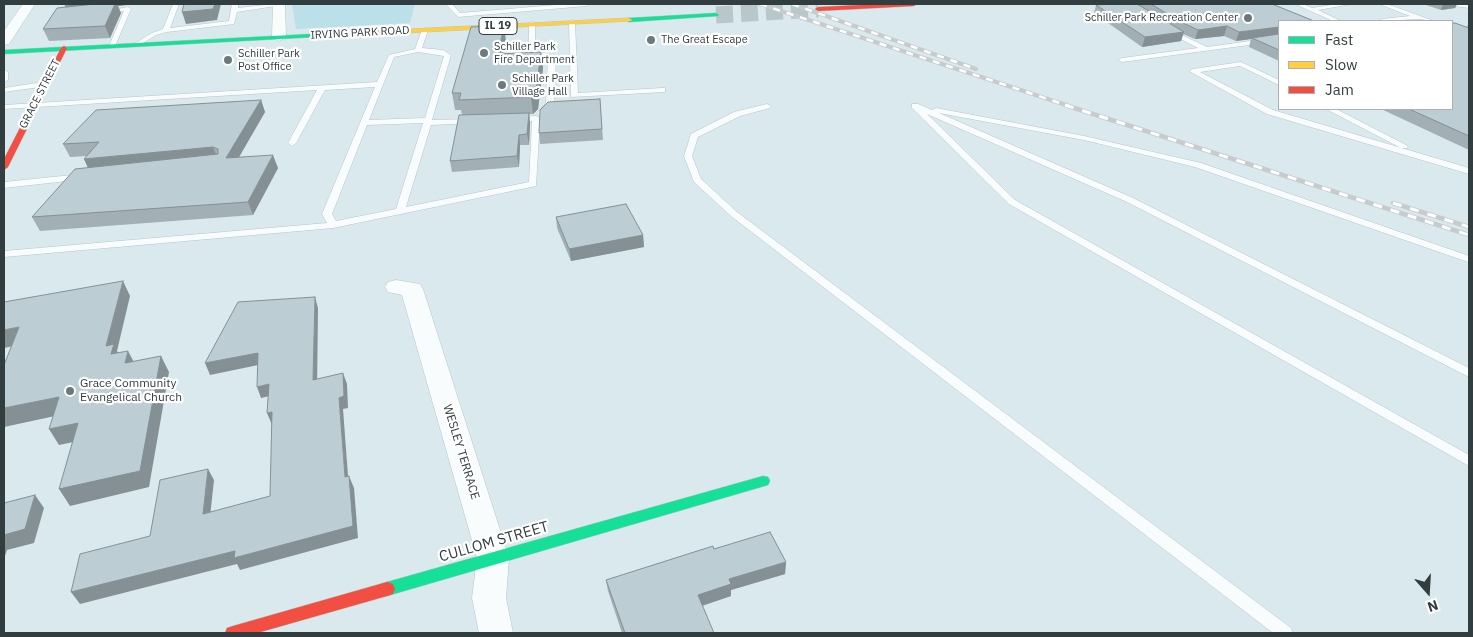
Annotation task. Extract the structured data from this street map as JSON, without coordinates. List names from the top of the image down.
{
  "streets": {
    "main road": [
      "IL 19",
      "IRVING PARK ROAD",
      "GRACE STREET",
      "CULLOM STREET"
    ],
    "street": ["WESLEY TERRACE"]
  },
  "crossings": [
    ["IRVING PARK ROAD", "GRACE STREET"],
    ["WESLEY TERRACE", "CULLOM STREET"]
  ],
  "places": [
    "Schiller Park Recreation Center",
    "The Great Escape",
    "Schiller Park Fire Department",
    "Schiller Park Post Office",
    "Schiller Park Village Hall",
    "Grace Community Evangelical Church"
  ],
  "legend": ["Fast", "Slow", "Jam"],
  "north": "bottom"
}
